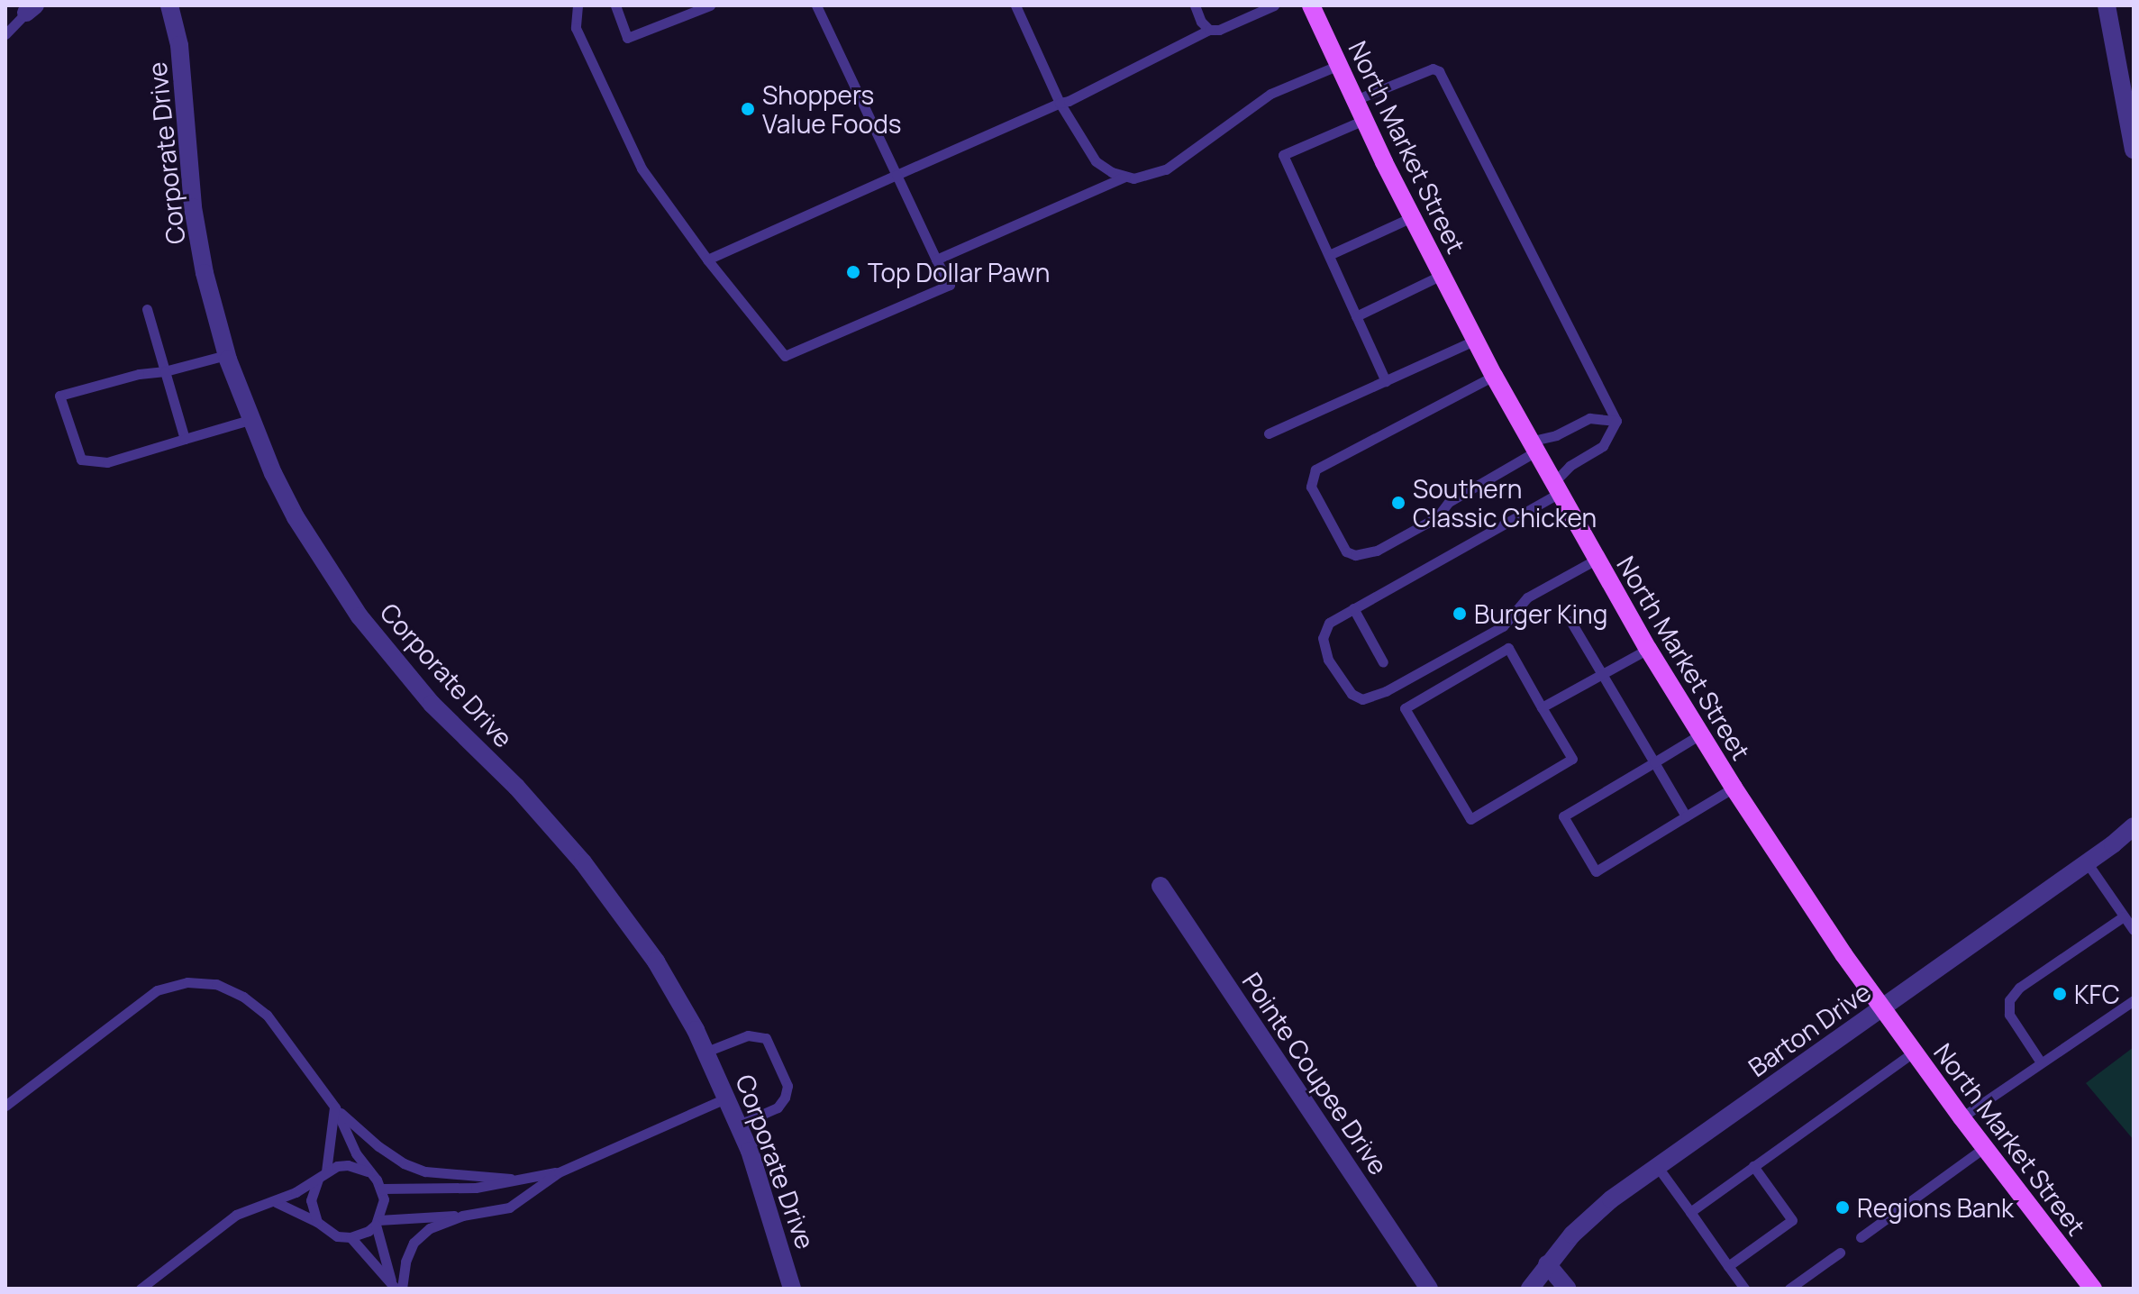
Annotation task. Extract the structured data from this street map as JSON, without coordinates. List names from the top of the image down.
{
  "streets": {
    "main road": ["North Market Street"],
    "street": ["Corporate Drive", "Barton Drive", "Pointe Coupee Drive"]
  },
  "crossings": [
    ["North Market Street", "Barton Drive"]
  ],
  "places": [
    "Shoppers Value Foods",
    "Top Dollar Pawn",
    "Southern Classic Chicken",
    "Burger King",
    "KFC",
    "Regions Bank"
  ]
}
